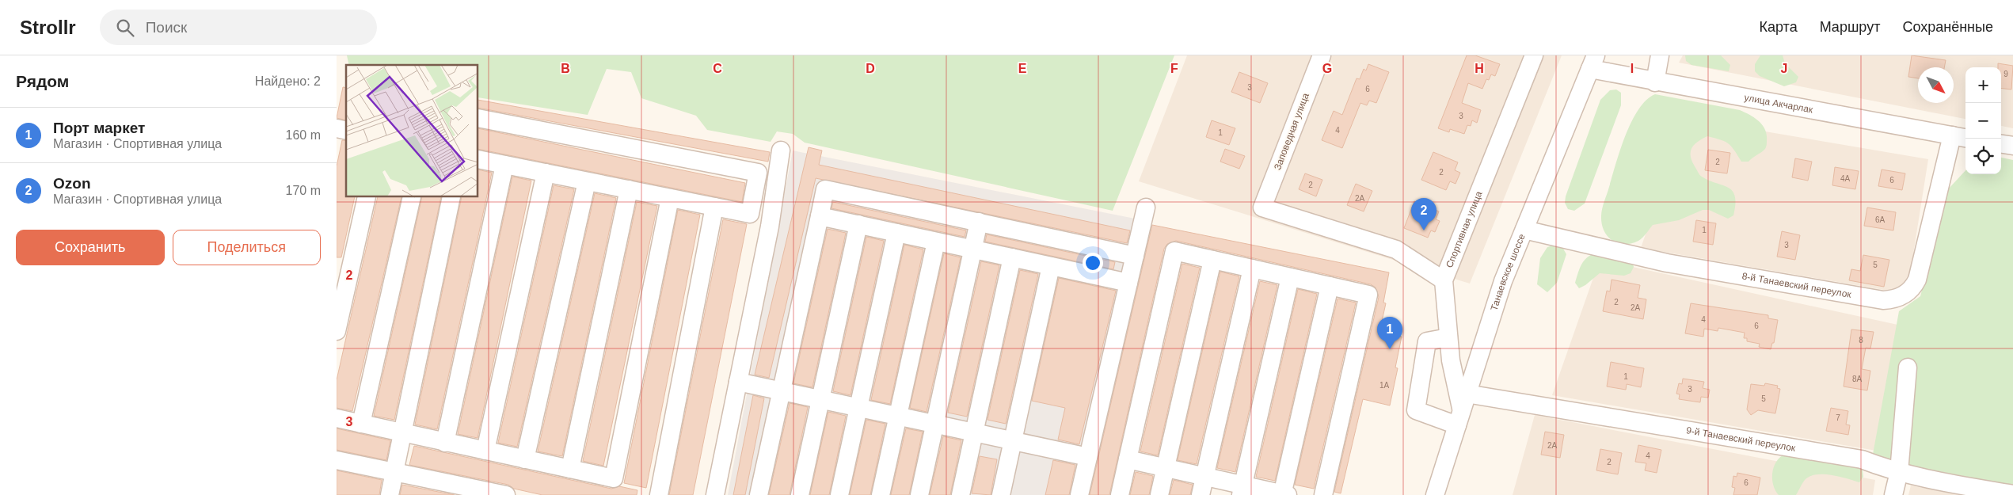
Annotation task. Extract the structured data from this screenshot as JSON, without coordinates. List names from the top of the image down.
{
  "streets": {
    "street": [
      "улица Акчарлак",
      "Заповедная улица",
      "Спортивная улица",
      "Танаевское шоссе",
      "8-й Танаевский переулок",
      "9-й Танаевский переулок"
    ]
  },
  "crossings": [
    ["улица Акчарлак", "Танаевское шоссе"],
    ["улица Акчарлак", "8-й Танаевский переулок"],
    ["Заповедная улица", "Спортивная улица"],
    ["Спортивная улица", "Танаевское шоссе"],
    ["Танаевское шоссе", "8-й Танаевский переулок"],
    ["Танаевское шоссе", "9-й Танаевский переулок"]
  ],
  "house_numbers": [
    "9",
    "3",
    "6",
    "3",
    "4",
    "1",
    "2",
    "2",
    "4А",
    "6",
    "2",
    "2А",
    "6А",
    "1",
    "3",
    "5",
    "2",
    "2А",
    "4",
    "6",
    "8",
    "1",
    "8А",
    "1А",
    "3",
    "5",
    "7",
    "2А",
    "4",
    "2",
    "6"
  ],
  "north": "bottom right",
  "page": {
    "header": "Strollr",
    "search": "Поиск",
    "nav": ["Карта", "Маршрут", "Сохранённые"],
    "heading": ["Рядом", "Найдено: 2"],
    "map_buttons": ["+", "−"],
    "list": [
      {
        "mark": "1",
        "name": "Порт маркет",
        "note": "Магазин · Спортивная улица",
        "value": "160 m"
      },
      {
        "mark": "2",
        "name": "Ozon",
        "note": "Магазин · Спортивная улица",
        "value": "170 m"
      }
    ],
    "pins": ["2", "1"],
    "buttons": ["Сохранить", "Поделиться"]
  },
  "grid": {
    "columns": [
      "B",
      "C",
      "D",
      "E",
      "F",
      "G",
      "H",
      "I",
      "J"
    ],
    "rows": ["2", "3"]
  }
}
